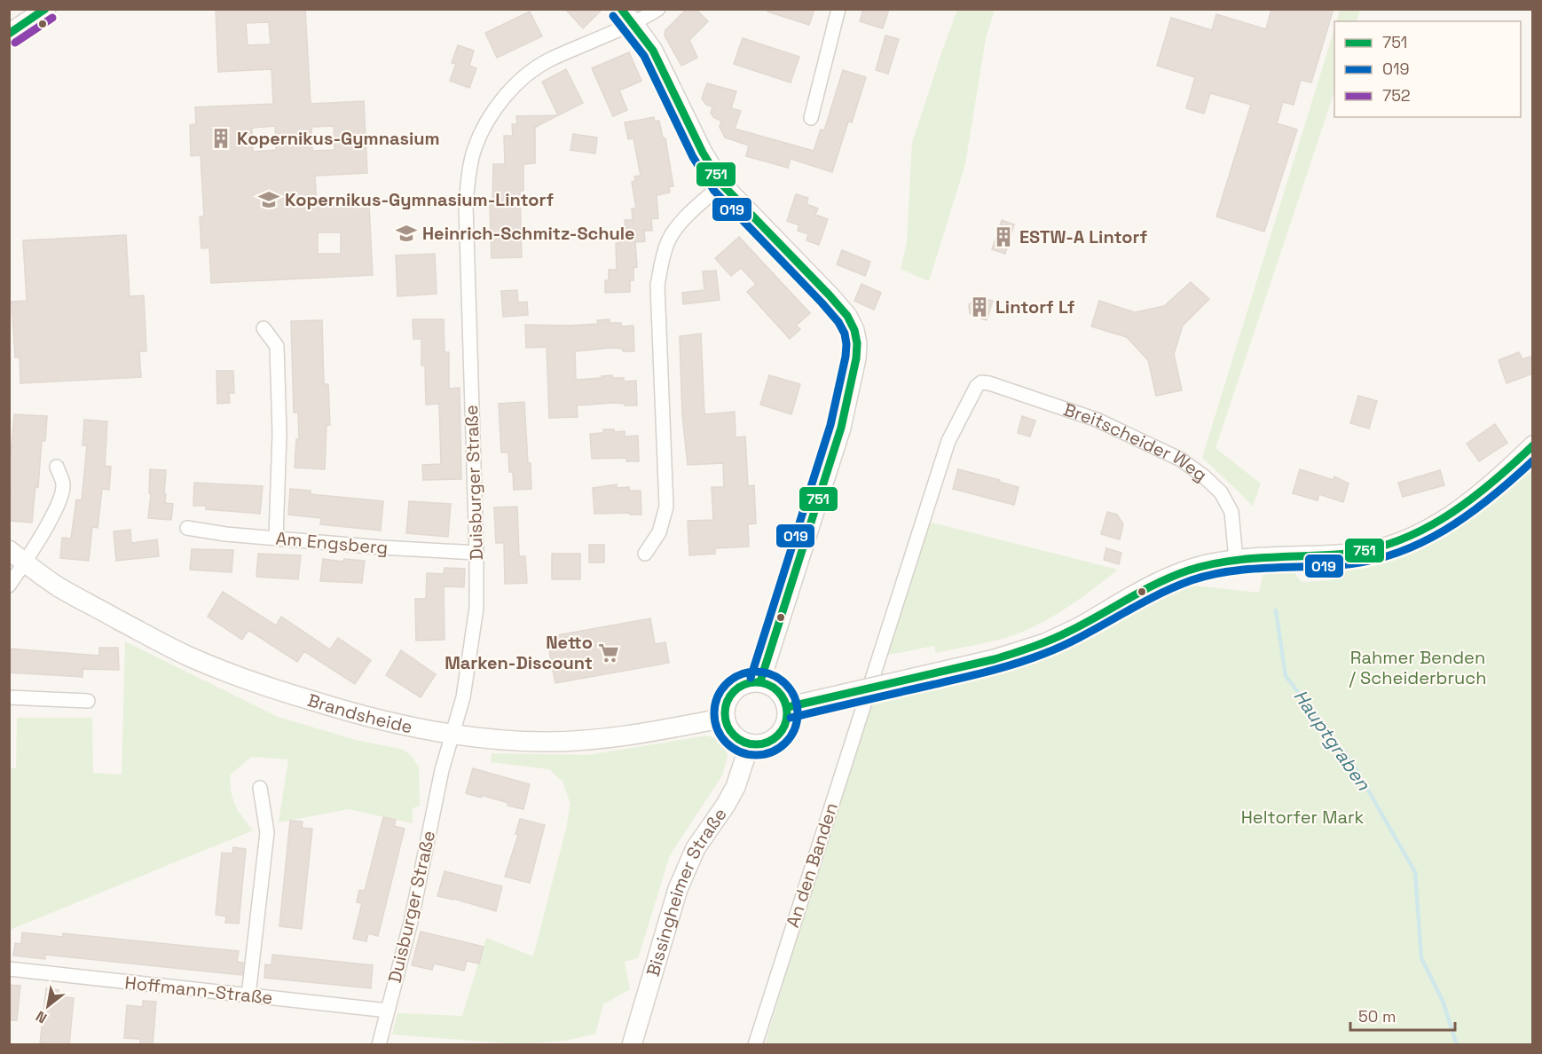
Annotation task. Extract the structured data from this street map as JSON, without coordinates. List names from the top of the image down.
{
  "streets": {
    "main road": ["Brandsheide", "Bissingheimer Straße"],
    "street": [
      "Breitscheider Weg",
      "Duisburger Straße",
      "Am Engsberg",
      "An den Banden",
      "Hoffmann-Straße"
    ]
  },
  "crossings": [
    ["Breitscheider Weg", "An den Banden"],
    ["Duisburger Straße", "Am Engsberg"],
    ["Duisburger Straße", "Brandsheide"],
    ["Duisburger Straße", "Hoffmann-Straße"],
    ["Brandsheide", "Bissingheimer Straße"]
  ],
  "water": ["Hauptgraben"],
  "parks": ["Rahmer Benden / Scheiderbruch", "Heltorfer Mark"],
  "places": {
    "building": ["Kopernikus-Gymnasium", "ESTW-A Lintorf", "Lintorf Lf"],
    "school or university": ["Kopernikus-Gymnasium-Lintorf", "Heinrich-Schmitz-Schule"],
    "supermarket": ["Netto Marken-Discount"]
  },
  "lines": ["transit line 751", "transit line O19", "transit line 752"],
  "legend": ["751", "O19", "752"],
  "scale_bar": "50 m",
  "north": "bottom left"
}
